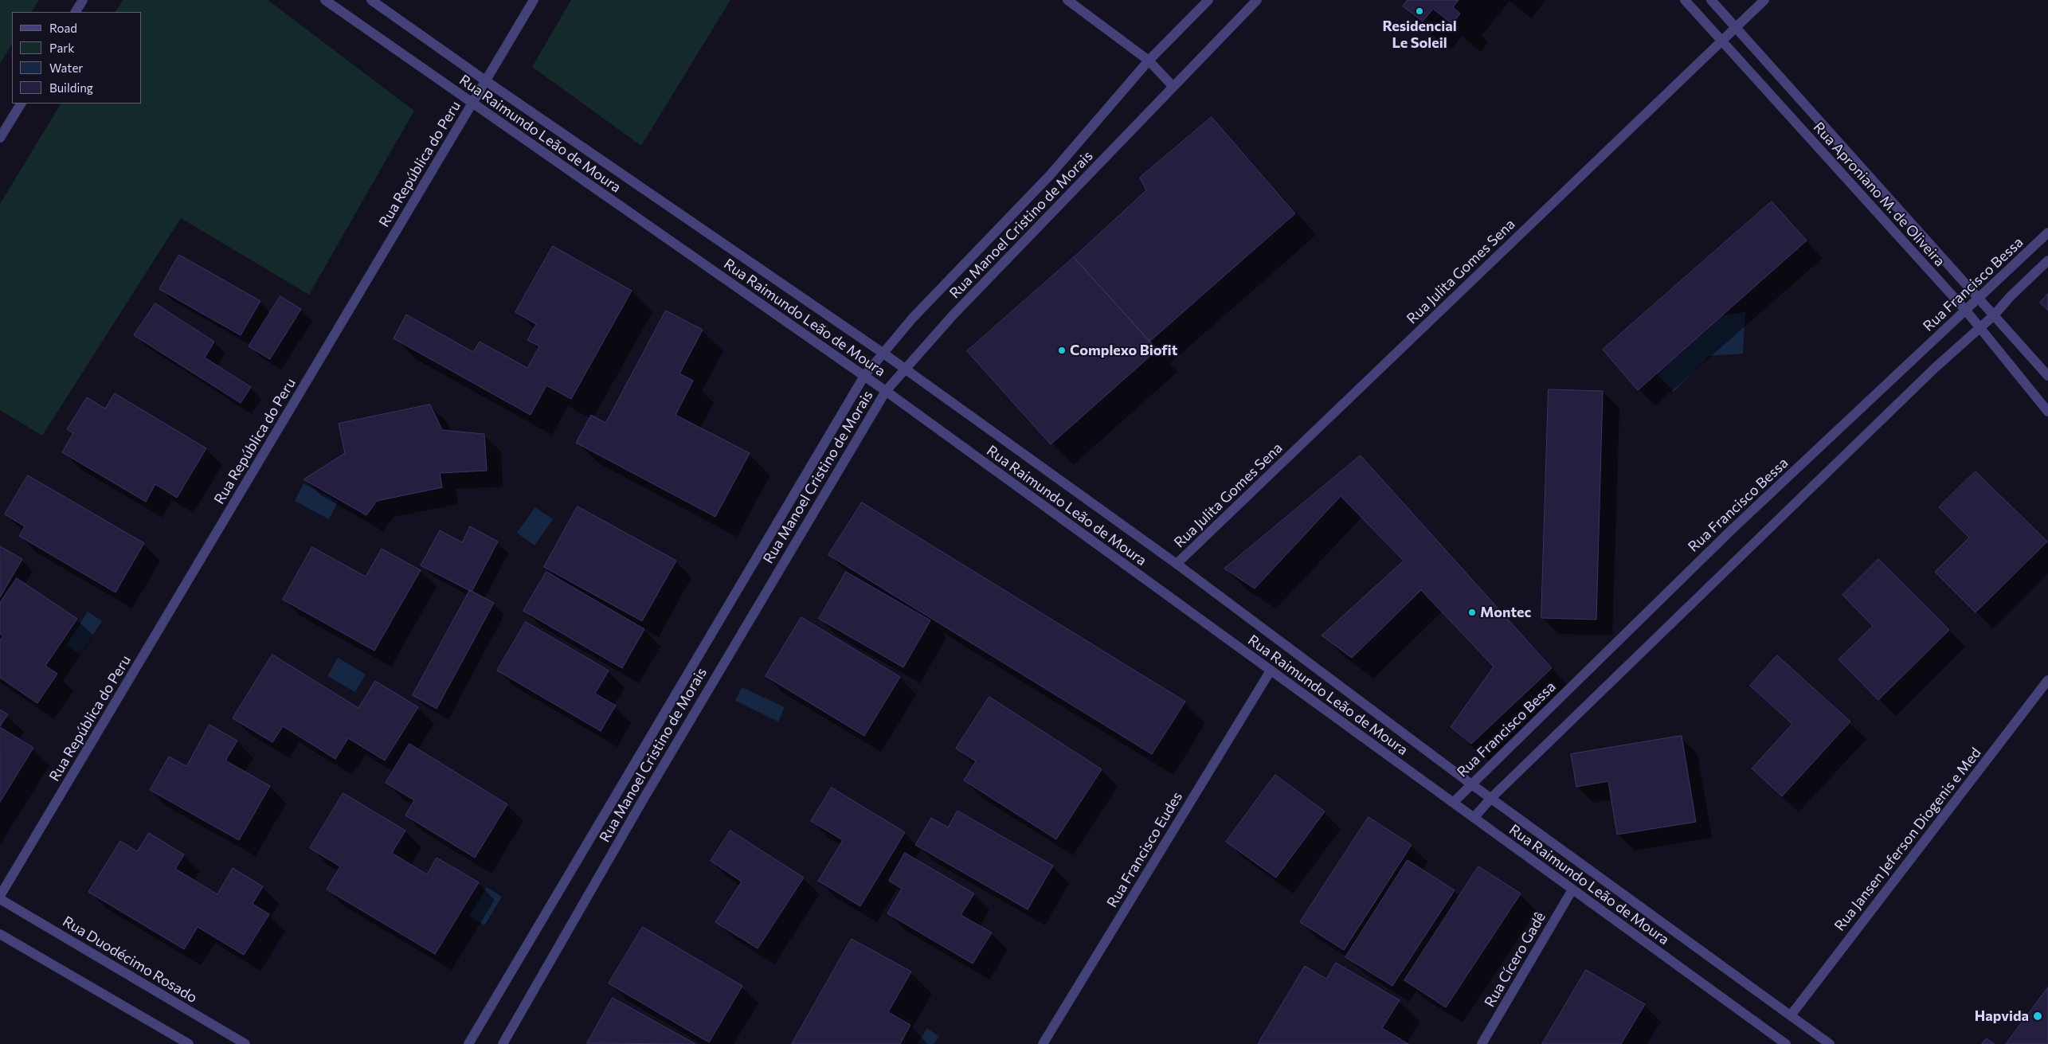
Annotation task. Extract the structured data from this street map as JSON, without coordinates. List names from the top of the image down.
{
  "streets": {
    "street": [
      "Rua Raimundo Leão de Moura",
      "Rua República do Peru",
      "Rua Aproniano M. de Oliveira",
      "Rua Manoel Cristino de Morais",
      "Rua Julita Gomes Sena",
      "Rua Francisco Bessa",
      "Rua Jansen Jeferson Diogenis e Med",
      "Rua Francisco Eudes",
      "Rua Duodécimo Rosado",
      "Rua Cícero Gadê"
    ]
  },
  "crossings": [
    ["Rua Raimundo Leão de Moura", "Rua República do Peru"],
    ["Rua Raimundo Leão de Moura", "Rua Manoel Cristino de Morais"],
    ["Rua Raimundo Leão de Moura", "Rua Julita Gomes Sena"],
    ["Rua Raimundo Leão de Moura", "Rua Francisco Bessa"],
    ["Rua Raimundo Leão de Moura", "Rua Jansen Jeferson Diogenis e Med"],
    ["Rua Raimundo Leão de Moura", "Rua Francisco Eudes"],
    ["Rua Raimundo Leão de Moura", "Rua Cícero Gadê"],
    ["Rua Aproniano M. de Oliveira", "Rua Julita Gomes Sena"],
    ["Rua Aproniano M. de Oliveira", "Rua Francisco Bessa"]
  ],
  "places": [
    "Residencial Le Soleil",
    "Complexo Biofit",
    "Montec",
    "Hapvida"
  ],
  "legend": [
    "Road",
    "Park",
    "Water",
    "Building"
  ]
}
